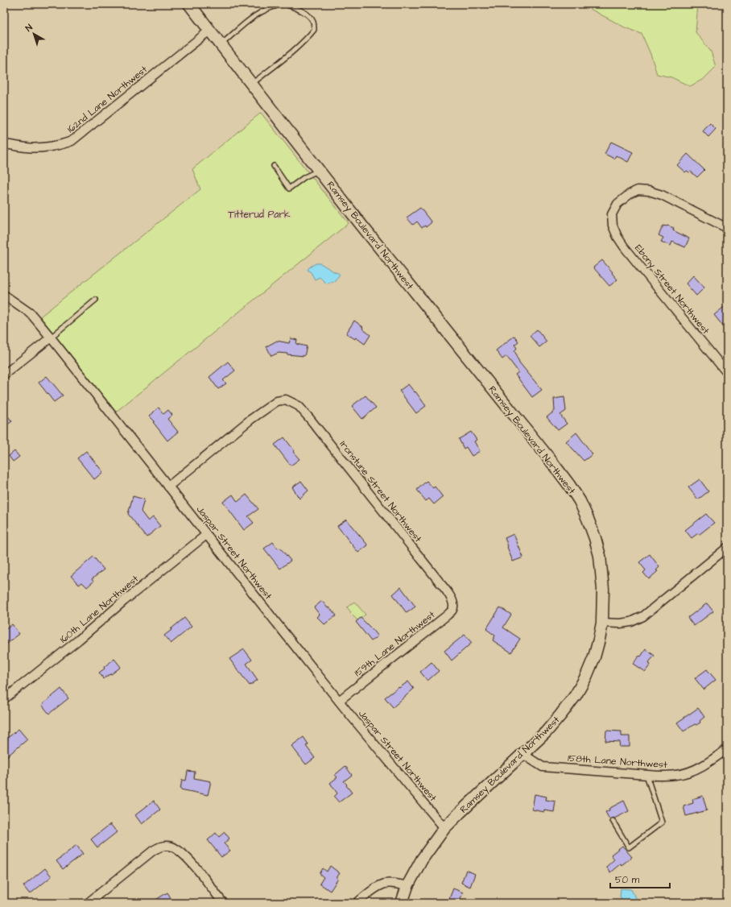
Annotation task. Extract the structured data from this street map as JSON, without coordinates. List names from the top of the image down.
{
  "streets": {
    "street": [
      "162nd Lane Northwest",
      "Ramsey Boulevard Northwest",
      "Ebony Street Northwest",
      "Ironstune Street Northwest",
      "Jaspar Street Northwest",
      "160th Lane Northwest",
      "159th Lane Northwest",
      "158th Lane Northwest"
    ]
  },
  "crossings": [
    ["162nd Lane Northwest", "Ramsey Boulevard Northwest"],
    ["Ramsey Boulevard Northwest", "Jaspar Street Northwest"],
    ["Ramsey Boulevard Northwest", "158th Lane Northwest"],
    ["Ironstune Street Northwest", "Jaspar Street Northwest"],
    ["Ironstune Street Northwest", "159th Lane Northwest"],
    ["Jaspar Street Northwest", "160th Lane Northwest"],
    ["Jaspar Street Northwest", "159th Lane Northwest"]
  ],
  "parks": ["Titterud Park"],
  "scale_bar": "50 m",
  "north": "top left"
}
